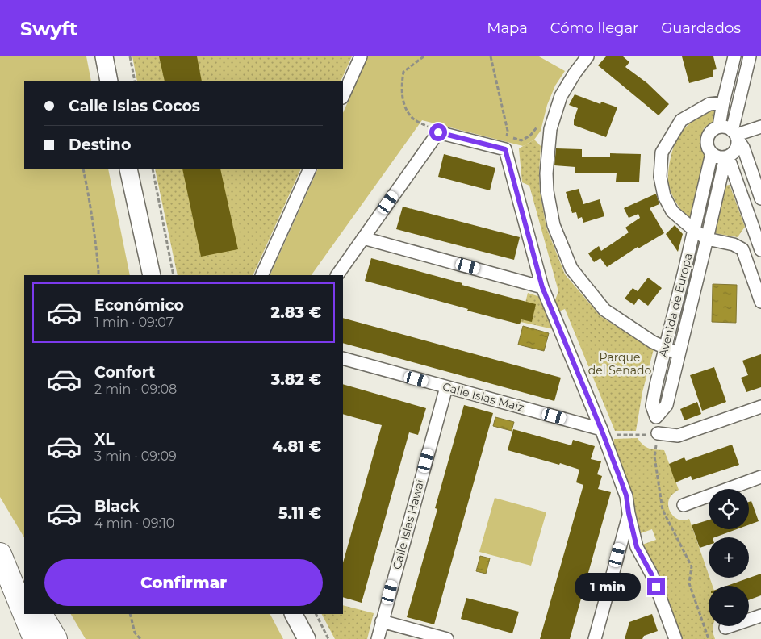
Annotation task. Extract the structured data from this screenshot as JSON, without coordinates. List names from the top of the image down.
{
  "streets": {
    "street": ["Avenida de Europa", "Calle Islas Maíz", "Calle Islas Hawai"]
  },
  "crossings": [
    ["Calle Islas Maíz", "Calle Islas Hawai"]
  ],
  "parks": ["Parque del Senado"],
  "page": {
    "header": "Swyft",
    "nav": ["Mapa", "Cómo llegar", "Guardados"],
    "banner": ["Calle Islas Cocos", "Destino"],
    "list": [
      {
        "name": "Económico",
        "note": "1 min · 09:07",
        "value": "2.83 €"
      },
      {
        "name": "Confort",
        "note": "2 min · 09:08",
        "value": "3.82 €"
      },
      {
        "name": "XL",
        "note": "3 min · 09:09",
        "value": "4.81 €"
      },
      {
        "name": "Black",
        "note": "4 min · 09:10",
        "value": "5.11 €"
      }
    ],
    "map_buttons": ["+", "−"],
    "buttons": "Confirmar",
    "bubble": "1 min"
  }
}
